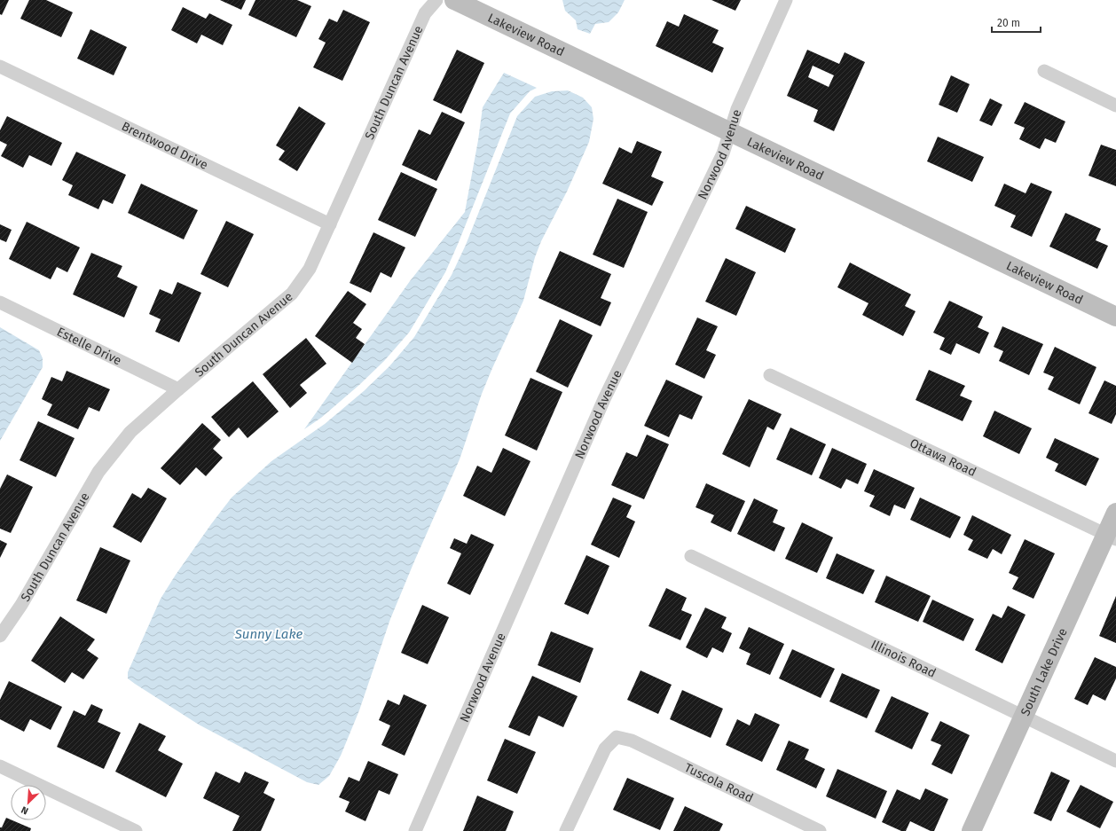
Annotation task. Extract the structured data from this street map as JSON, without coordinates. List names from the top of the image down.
{
  "streets": {
    "street": [
      "Lakeview Road",
      "South Duncan Avenue",
      "Brentwood Drive",
      "Norwood Avenue",
      "Estelle Drive",
      "Ottawa Road",
      "Illinois Road",
      "South Lake Drive",
      "Tuscola Road"
    ]
  },
  "crossings": [
    ["Lakeview Road", "Norwood Avenue"],
    ["South Duncan Avenue", "Brentwood Drive"],
    ["South Duncan Avenue", "Estelle Drive"],
    ["Ottawa Road", "South Lake Drive"],
    ["Illinois Road", "South Lake Drive"]
  ],
  "water": ["Sunny Lake"],
  "scale_bar": "20 m",
  "north": "bottom left"
}
